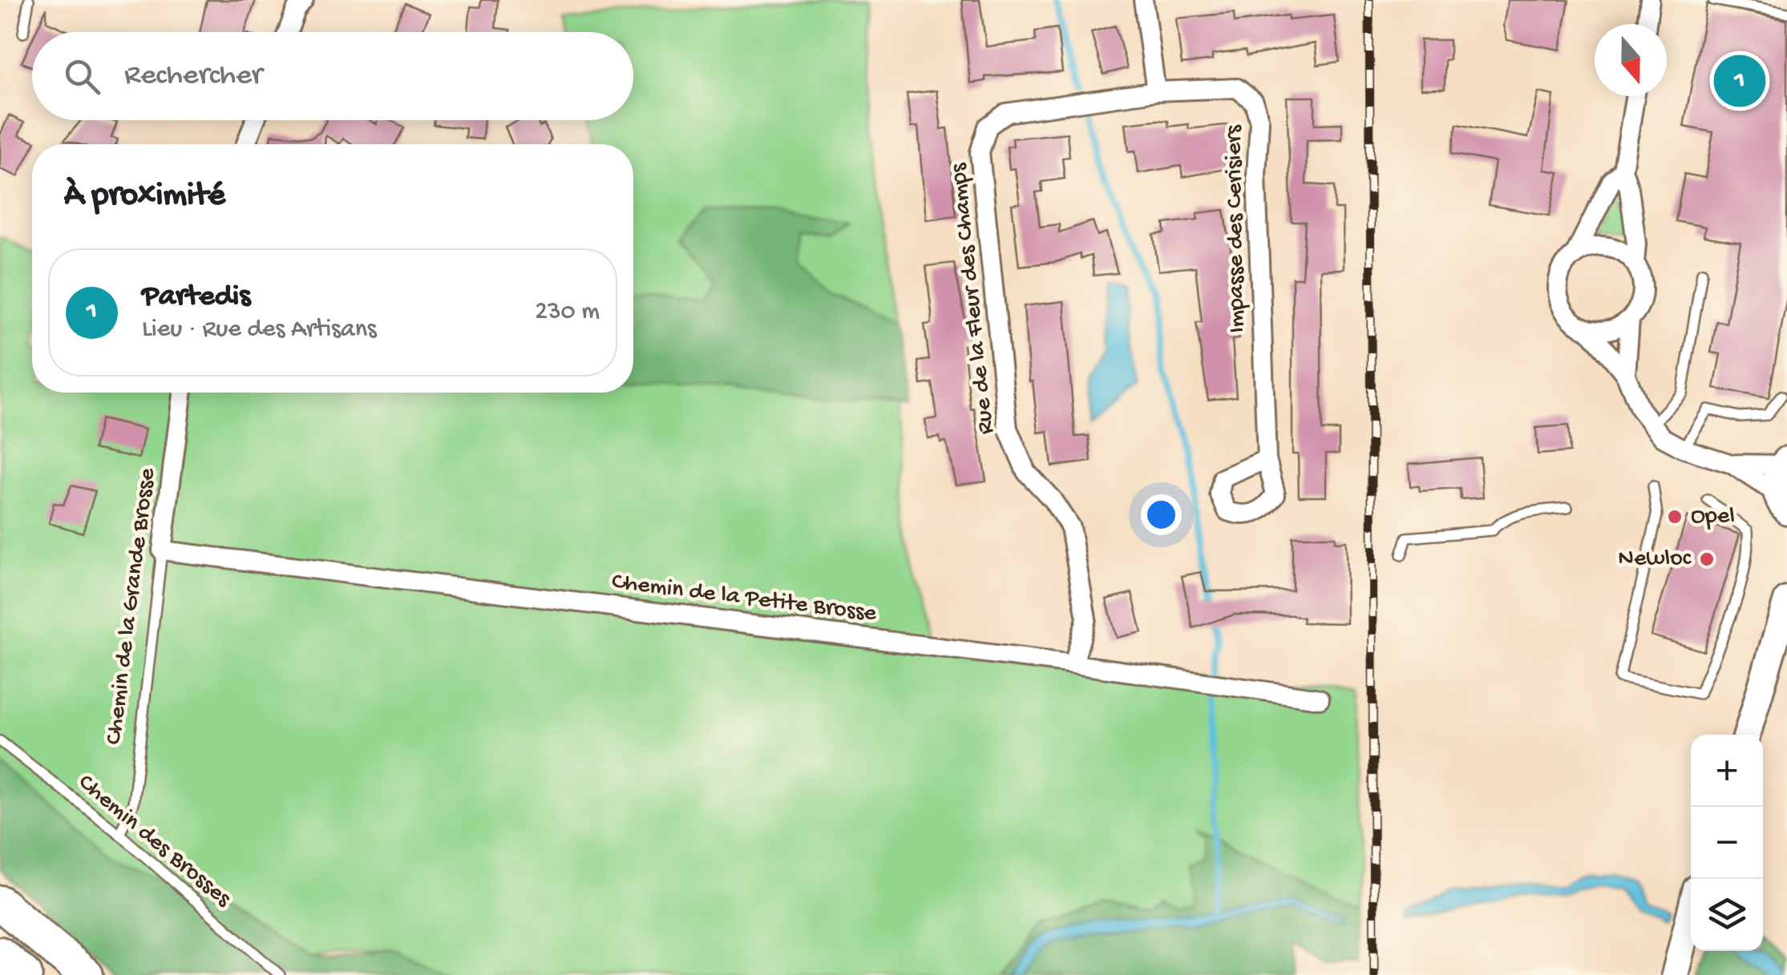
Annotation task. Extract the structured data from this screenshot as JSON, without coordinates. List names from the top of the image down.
{
  "streets": {
    "street": [
      "Impasse des Cerisiers",
      "Rue de la Fleur des Champs",
      "Chemin de la Petite Brosse",
      "Chemin de la Grande Brosse"
    ],
    "lane": ["Chemin des Brosses"]
  },
  "crossings": [
    ["Impasse des Cerisiers", "Rue de la Fleur des Champs"],
    ["Rue de la Fleur des Champs", "Chemin de la Petite Brosse"],
    ["Chemin de la Petite Brosse", "Chemin de la Grande Brosse"],
    ["Chemin de la Grande Brosse", "Chemin des Brosses"]
  ],
  "places": ["Opel", "Newloc"],
  "north": "bottom",
  "page": {
    "search": "Rechercher",
    "pins": "1",
    "heading": "À proximité",
    "list": [
      {
        "mark": "1",
        "name": "Partedis",
        "note": "Lieu · Rue des Artisans",
        "value": "230 m"
      }
    ],
    "map_buttons": ["+", "−"]
  }
}
